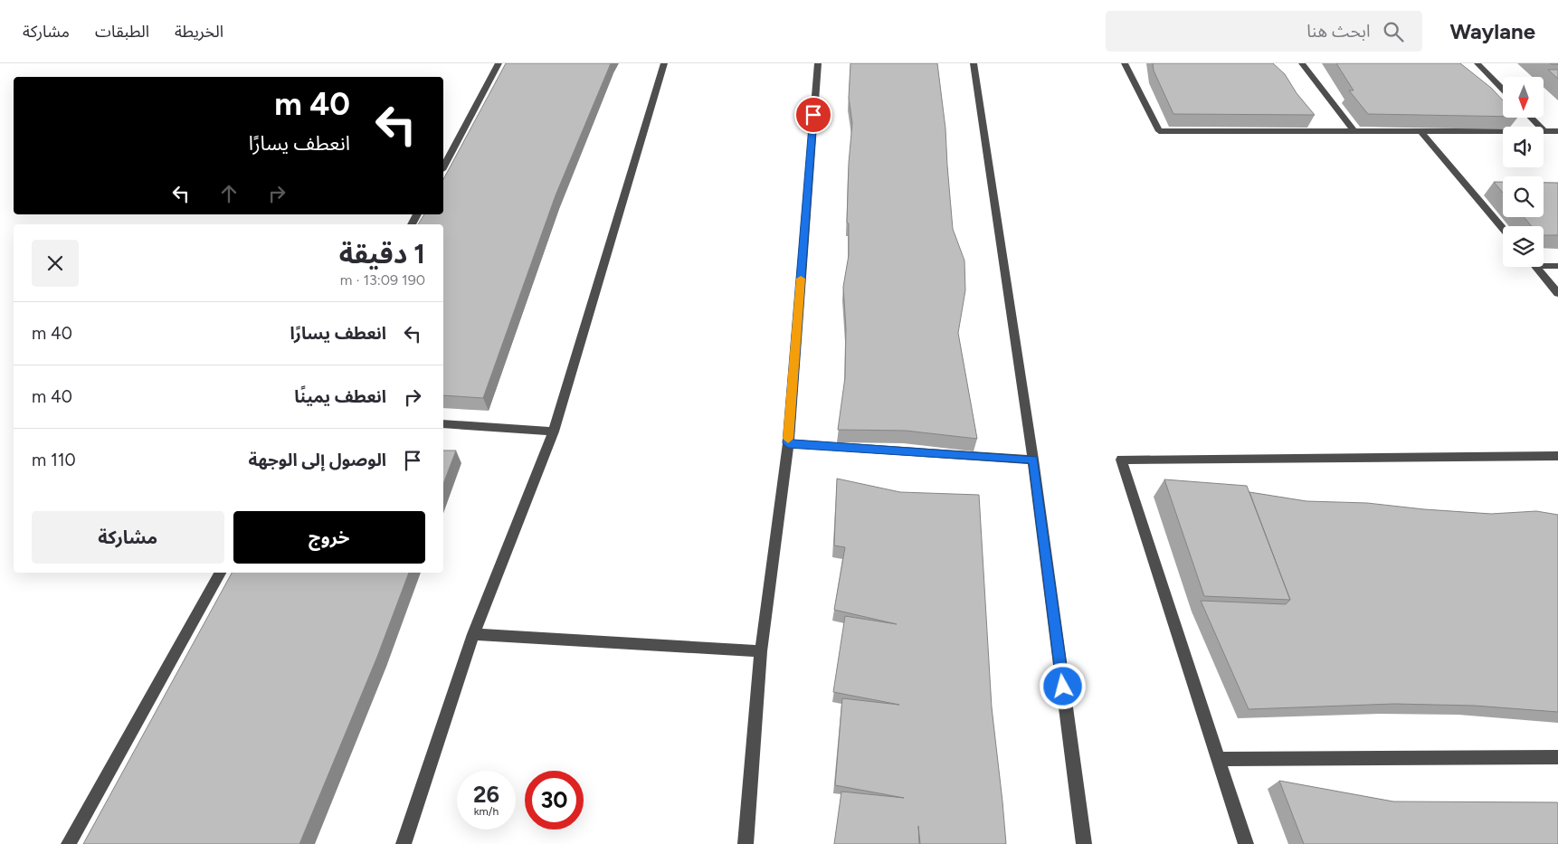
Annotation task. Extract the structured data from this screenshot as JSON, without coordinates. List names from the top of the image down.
{
  "north": "bottom",
  "page": {
    "header": "Waylane",
    "search": "ابحث هنا",
    "nav": ["الخريطة", "الطبقات", "مشاركة"],
    "turn": ["40 m", "انعطف يسارًا"],
    "heading": ["1 دقيقة", "190 m · 13:09"],
    "list": [
      {
        "name": "انعطف يسارًا",
        "value": "40 m"
      },
      {
        "name": "انعطف يمينًا",
        "value": "40 m"
      },
      {
        "name": "الوصول إلى الوجهة",
        "value": "110 m"
      }
    ],
    "buttons": ["خروج", "مشاركة"],
    "speed": "26 km/h",
    "limit": "30"
  }
}
